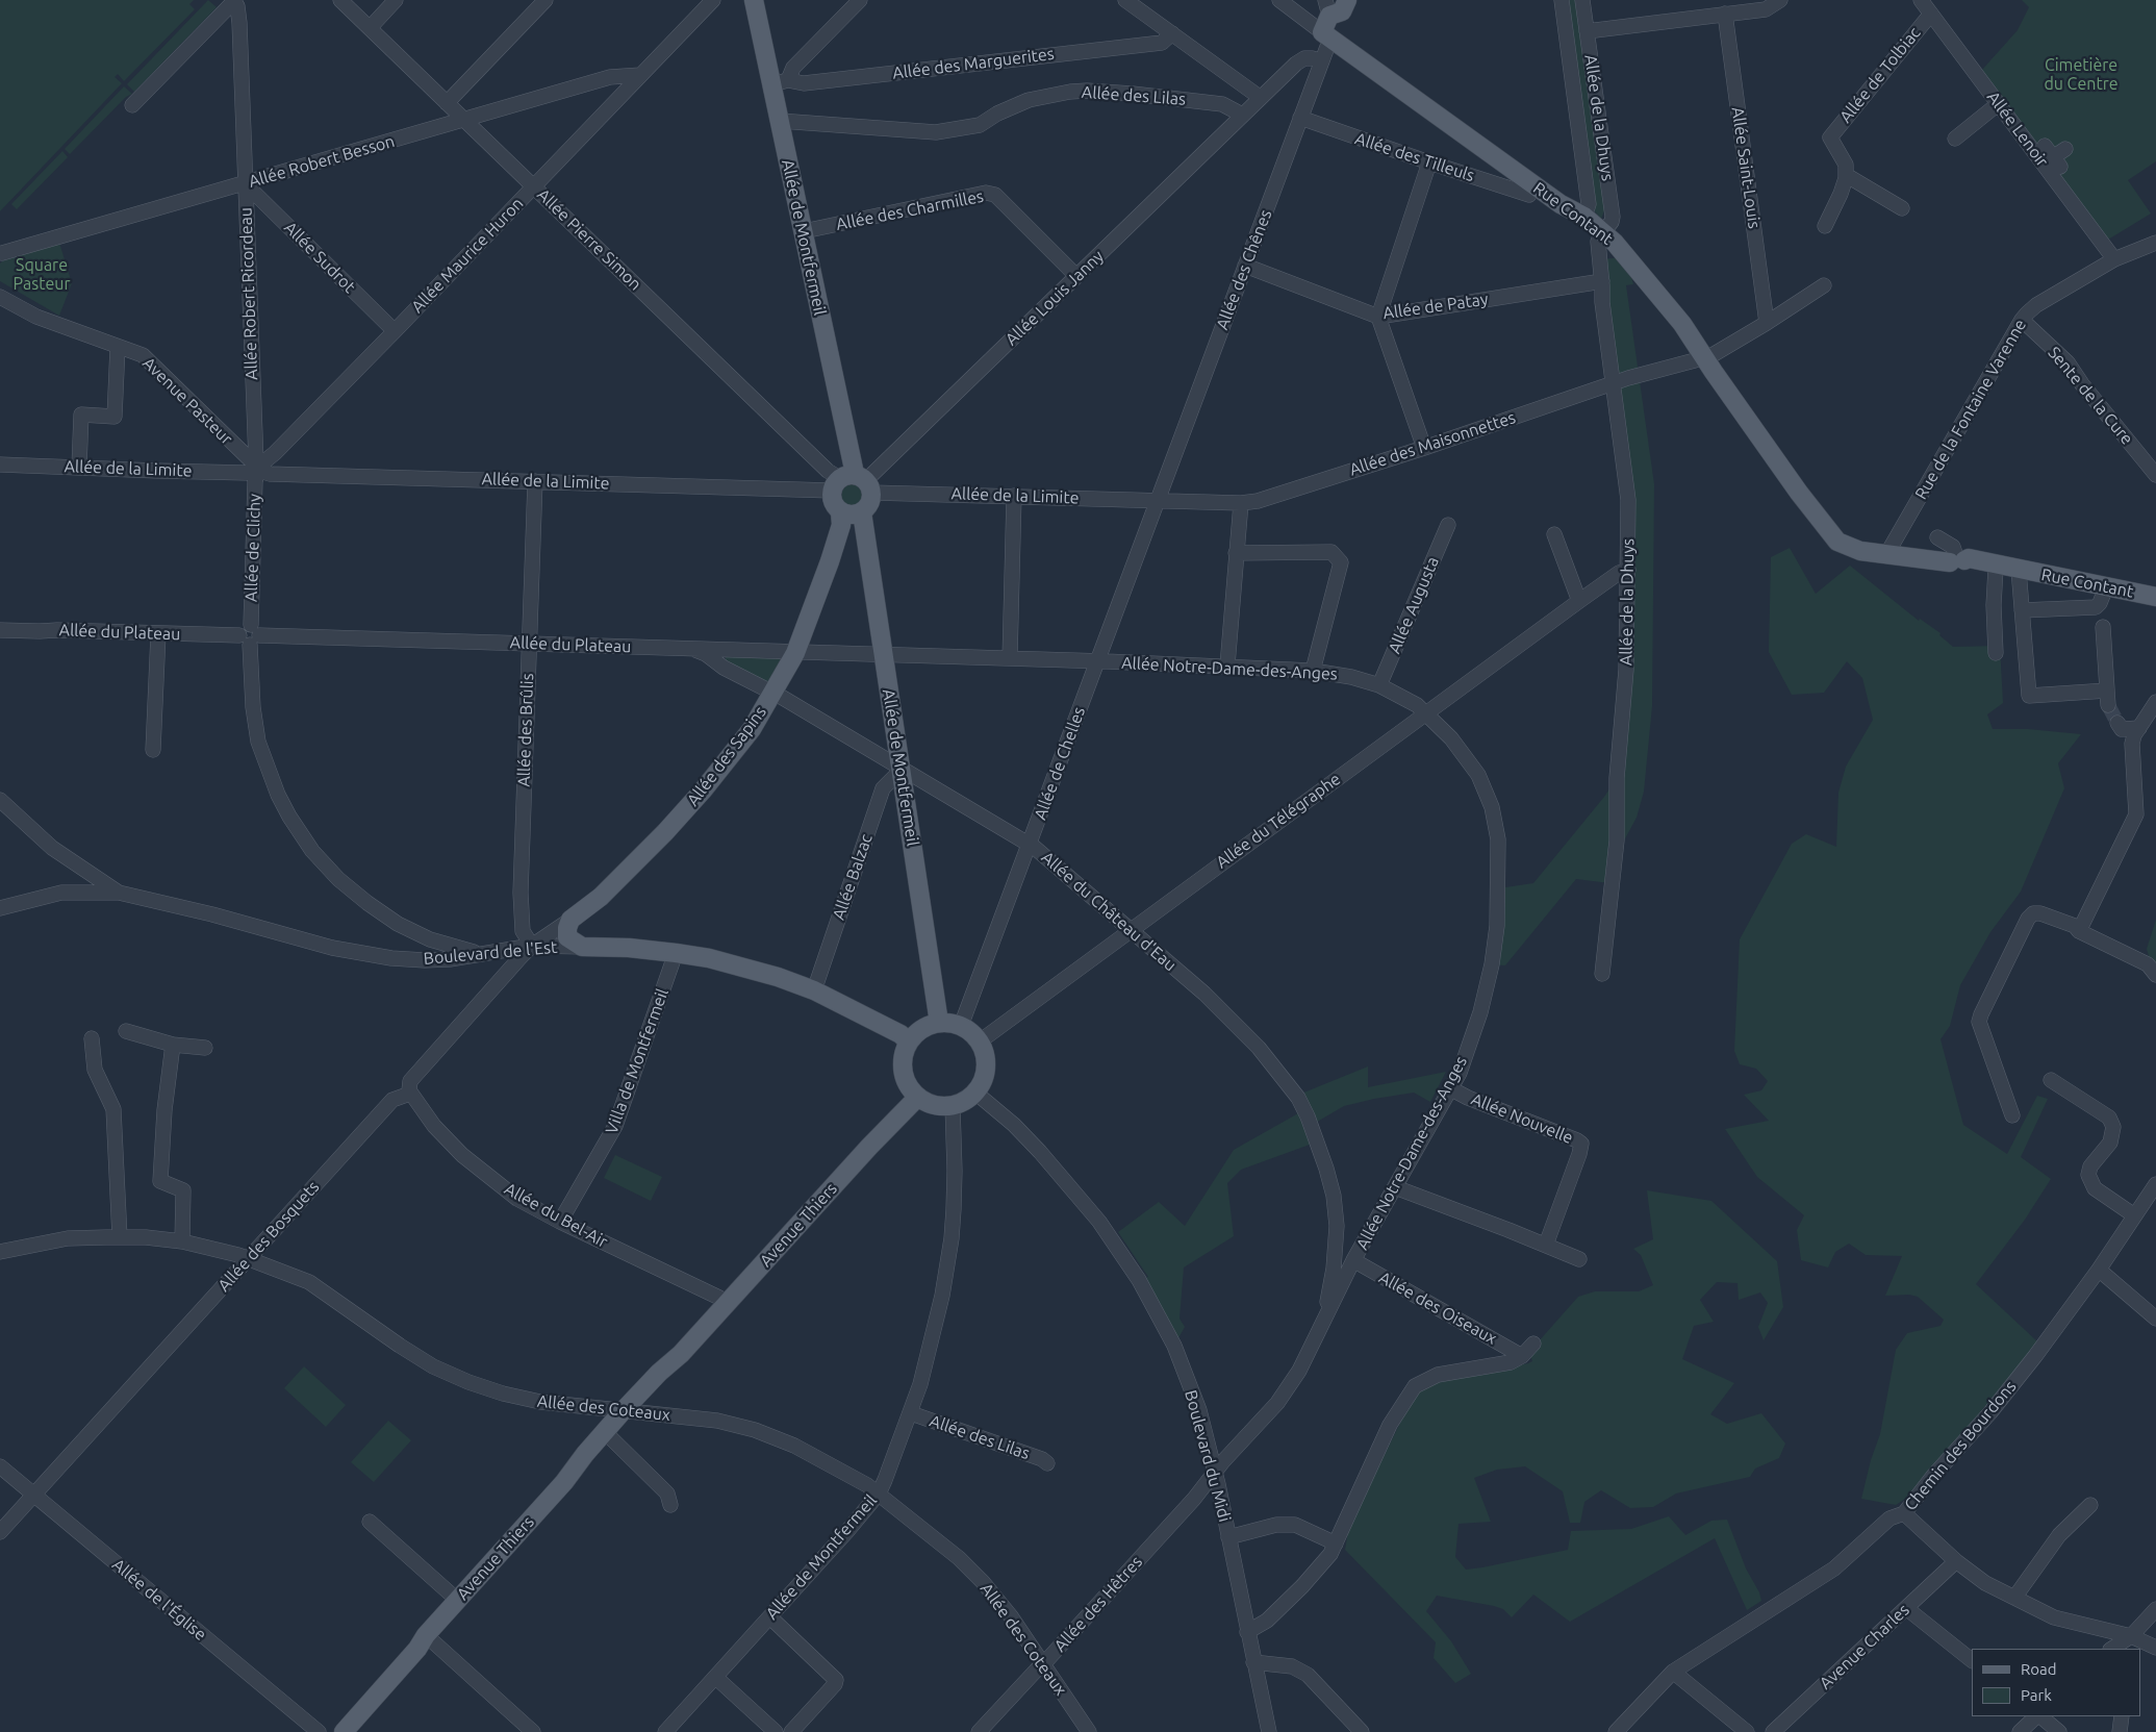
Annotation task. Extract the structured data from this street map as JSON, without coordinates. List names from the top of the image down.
{
  "streets": {
    "main road": [
      "Rue Contant",
      "Allée de Montfermeil",
      "Allée des Chênes",
      "Allée des Sapins",
      "Boulevard de l'Est",
      "Avenue Thiers"
    ],
    "street": [
      "Allée des Marguerites",
      "Allée de Tolbiac",
      "Allée des Lilas",
      "Allée de la Dhuys",
      "Allée Lenoir",
      "Allée des Tilleuls",
      "Allée Robert Besson",
      "Allée Saint-Louis",
      "Allée des Charmilles",
      "Allée Pierre Simon",
      "Allée Maurice Huron",
      "Allée Sudrot",
      "Allée Robert Ricordeau",
      "Allée Louis Janny",
      "Allée de Patay",
      "Sente de la Cure",
      "Avenue Pasteur",
      "Rue de la Fontaine Varenne",
      "Allée des Maisonnettes",
      "Allée de la Limite",
      "Allée de Clichy",
      "Allée Augusta",
      "Allée du Plateau",
      "Allée Notre-Dame-des-Anges",
      "Allée des Brûlis",
      "Allée de Chelles",
      "Allée du Télégraphe",
      "Allée Balzac",
      "Allée du Château d'Eau",
      "Villa de Montfermeil",
      "Allée Nouvelle",
      "Allée du Bel-Air",
      "Allée des Bosquets",
      "Allée des Oiseaux",
      "Allée des Coteaux",
      "Chemin des Bourdons",
      "Boulevard du Midi",
      "Allée de l'Église",
      "Allée des Hêtres",
      "Avenue Charles"
    ]
  },
  "crossings": [
    ["Allée des Marguerites", "Allée de Montfermeil"],
    ["Allée de Tolbiac", "Allée Lenoir"],
    ["Allée des Lilas", "Allée de Montfermeil"],
    ["Allée des Lilas", "Allée Louis Janny"],
    ["Allée de la Dhuys", "Rue Contant"],
    ["Allée de la Dhuys", "Allée de Patay"],
    ["Allée de la Dhuys", "Allée des Maisonnettes"],
    ["Allée de la Dhuys", "Allée du Télégraphe"],
    ["Allée Lenoir", "Rue de la Fontaine Varenne"],
    ["Allée des Tilleuls", "Allée des Chênes"],
    ["Allée Robert Besson", "Allée Pierre Simon"],
    ["Allée Robert Besson", "Allée Maurice Huron"],
    ["Allée Robert Besson", "Allée Sudrot"],
    ["Allée Robert Besson", "Allée Robert Ricordeau"],
    ["Allée Saint-Louis", "Allée des Maisonnettes"],
    ["Allée des Charmilles", "Allée de Montfermeil"],
    ["Allée des Charmilles", "Allée Louis Janny"],
    ["Rue Contant", "Allée des Chênes"],
    ["Rue Contant", "Rue de la Fontaine Varenne"],
    ["Rue Contant", "Allée des Maisonnettes"],
    ["Allée de Montfermeil", "Allée Pierre Simon"],
    ["Allée de Montfermeil", "Allée Louis Janny"],
    ["Allée de Montfermeil", "Allée de la Limite"],
    ["Allée de Montfermeil", "Allée du Plateau"],
    ["Allée de Montfermeil", "Allée Notre-Dame-des-Anges"],
    ["Allée de Montfermeil", "Allée des Sapins"],
    ["Allée de Montfermeil", "Allée de Chelles"],
    ["Allée de Montfermeil", "Allée du Télégraphe"],
    ["Allée de Montfermeil", "Allée Balzac"],
    ["Allée de Montfermeil", "Allée du Château d'Eau"],
    ["Allée de Montfermeil", "Boulevard de l'Est"],
    ["Allée de Montfermeil", "Avenue Thiers"],
    ["Allée de Montfermeil", "Allée des Coteaux"],
    ["Allée de Montfermeil", "Boulevard du Midi"],
    ["Allée Pierre Simon", "Allée Maurice Huron"],
    ["Allée Pierre Simon", "Allée Louis Janny"],
    ["Allée Pierre Simon", "Allée de la Limite"],
    ["Allée Maurice Huron", "Allée Sudrot"],
    ["Allée Maurice Huron", "Allée Robert Ricordeau"],
    ["Allée Maurice Huron", "Avenue Pasteur"],
    ["Allée Maurice Huron", "Allée de la Limite"],
    ["Allée Maurice Huron", "Allée de Clichy"],
    ["Allée Sudrot", "Allée Robert Ricordeau"],
    ["Allée des Chênes", "Allée Louis Janny"],
    ["Allée des Chênes", "Allée de Patay"],
    ["Allée des Chênes", "Allée des Maisonnettes"],
    ["Allée des Chênes", "Allée de la Limite"],
    ["Allée des Chênes", "Allée de Chelles"],
    ["Allée Robert Ricordeau", "Avenue Pasteur"],
    ["Allée Robert Ricordeau", "Allée de la Limite"],
    ["Allée Robert Ricordeau", "Allée de Clichy"],
    ["Allée Louis Janny", "Allée de la Limite"],
    ["Sente de la Cure", "Rue de la Fontaine Varenne"],
    ["Avenue Pasteur", "Allée de la Limite"],
    ["Avenue Pasteur", "Allée de Clichy"],
    ["Allée des Maisonnettes", "Allée de la Limite"],
    ["Allée des Maisonnettes", "Allée de Chelles"],
    ["Allée de la Limite", "Allée de Clichy"],
    ["Allée de la Limite", "Allée des Brûlis"],
    ["Allée de la Limite", "Allée de Chelles"],
    ["Allée de Clichy", "Allée du Plateau"],
    ["Allée de Clichy", "Boulevard de l'Est"],
    ["Allée Augusta", "Allée Notre-Dame-des-Anges"],
    ["Allée du Plateau", "Allée Notre-Dame-des-Anges"],
    ["Allée du Plateau", "Allée des Brûlis"],
    ["Allée du Plateau", "Allée des Sapins"],
    ["Allée du Plateau", "Allée du Château d'Eau"],
    ["Allée Notre-Dame-des-Anges", "Allée de Chelles"],
    ["Allée Notre-Dame-des-Anges", "Allée du Télégraphe"],
    ["Allée Notre-Dame-des-Anges", "Allée du Château d'Eau"],
    ["Allée Notre-Dame-des-Anges", "Allée Nouvelle"],
    ["Allée Notre-Dame-des-Anges", "Allée des Oiseaux"],
    ["Allée Notre-Dame-des-Anges", "Boulevard du Midi"],
    ["Allée Notre-Dame-des-Anges", "Allée des Hêtres"],
    ["Allée des Brûlis", "Allée des Sapins"],
    ["Allée des Brûlis", "Boulevard de l'Est"],
    ["Allée des Sapins", "Allée du Château d'Eau"],
    ["Allée des Sapins", "Boulevard de l'Est"],
    ["Allée de Chelles", "Allée du Télégraphe"],
    ["Allée de Chelles", "Allée du Château d'Eau"],
    ["Allée de Chelles", "Boulevard de l'Est"],
    ["Allée de Chelles", "Avenue Thiers"],
    ["Allée de Chelles", "Boulevard du Midi"],
    ["Allée du Télégraphe", "Allée du Château d'Eau"],
    ["Allée du Télégraphe", "Boulevard de l'Est"],
    ["Allée du Télégraphe", "Avenue Thiers"],
    ["Allée du Télégraphe", "Boulevard du Midi"],
    ["Allée Balzac", "Allée du Château d'Eau"],
    ["Allée Balzac", "Boulevard de l'Est"],
    ["Boulevard de l'Est", "Villa de Montfermeil"],
    ["Boulevard de l'Est", "Avenue Thiers"],
    ["Boulevard de l'Est", "Boulevard du Midi"],
    ["Villa de Montfermeil", "Allée du Bel-Air"],
    ["Allée du Bel-Air", "Avenue Thiers"],
    ["Allée du Bel-Air", "Allée des Bosquets"],
    ["Avenue Thiers", "Allée des Coteaux"],
    ["Avenue Thiers", "Boulevard du Midi"],
    ["Allée des Bosquets", "Allée des Coteaux"],
    ["Allée des Bosquets", "Allée de l'Église"],
    ["Allée des Coteaux", "Allée des Hêtres"],
    ["Boulevard du Midi", "Allée des Hêtres"]
  ],
  "parks": ["Cimetière du Centre", "Square Pasteur"],
  "legend": ["Road", "Park"]
}
